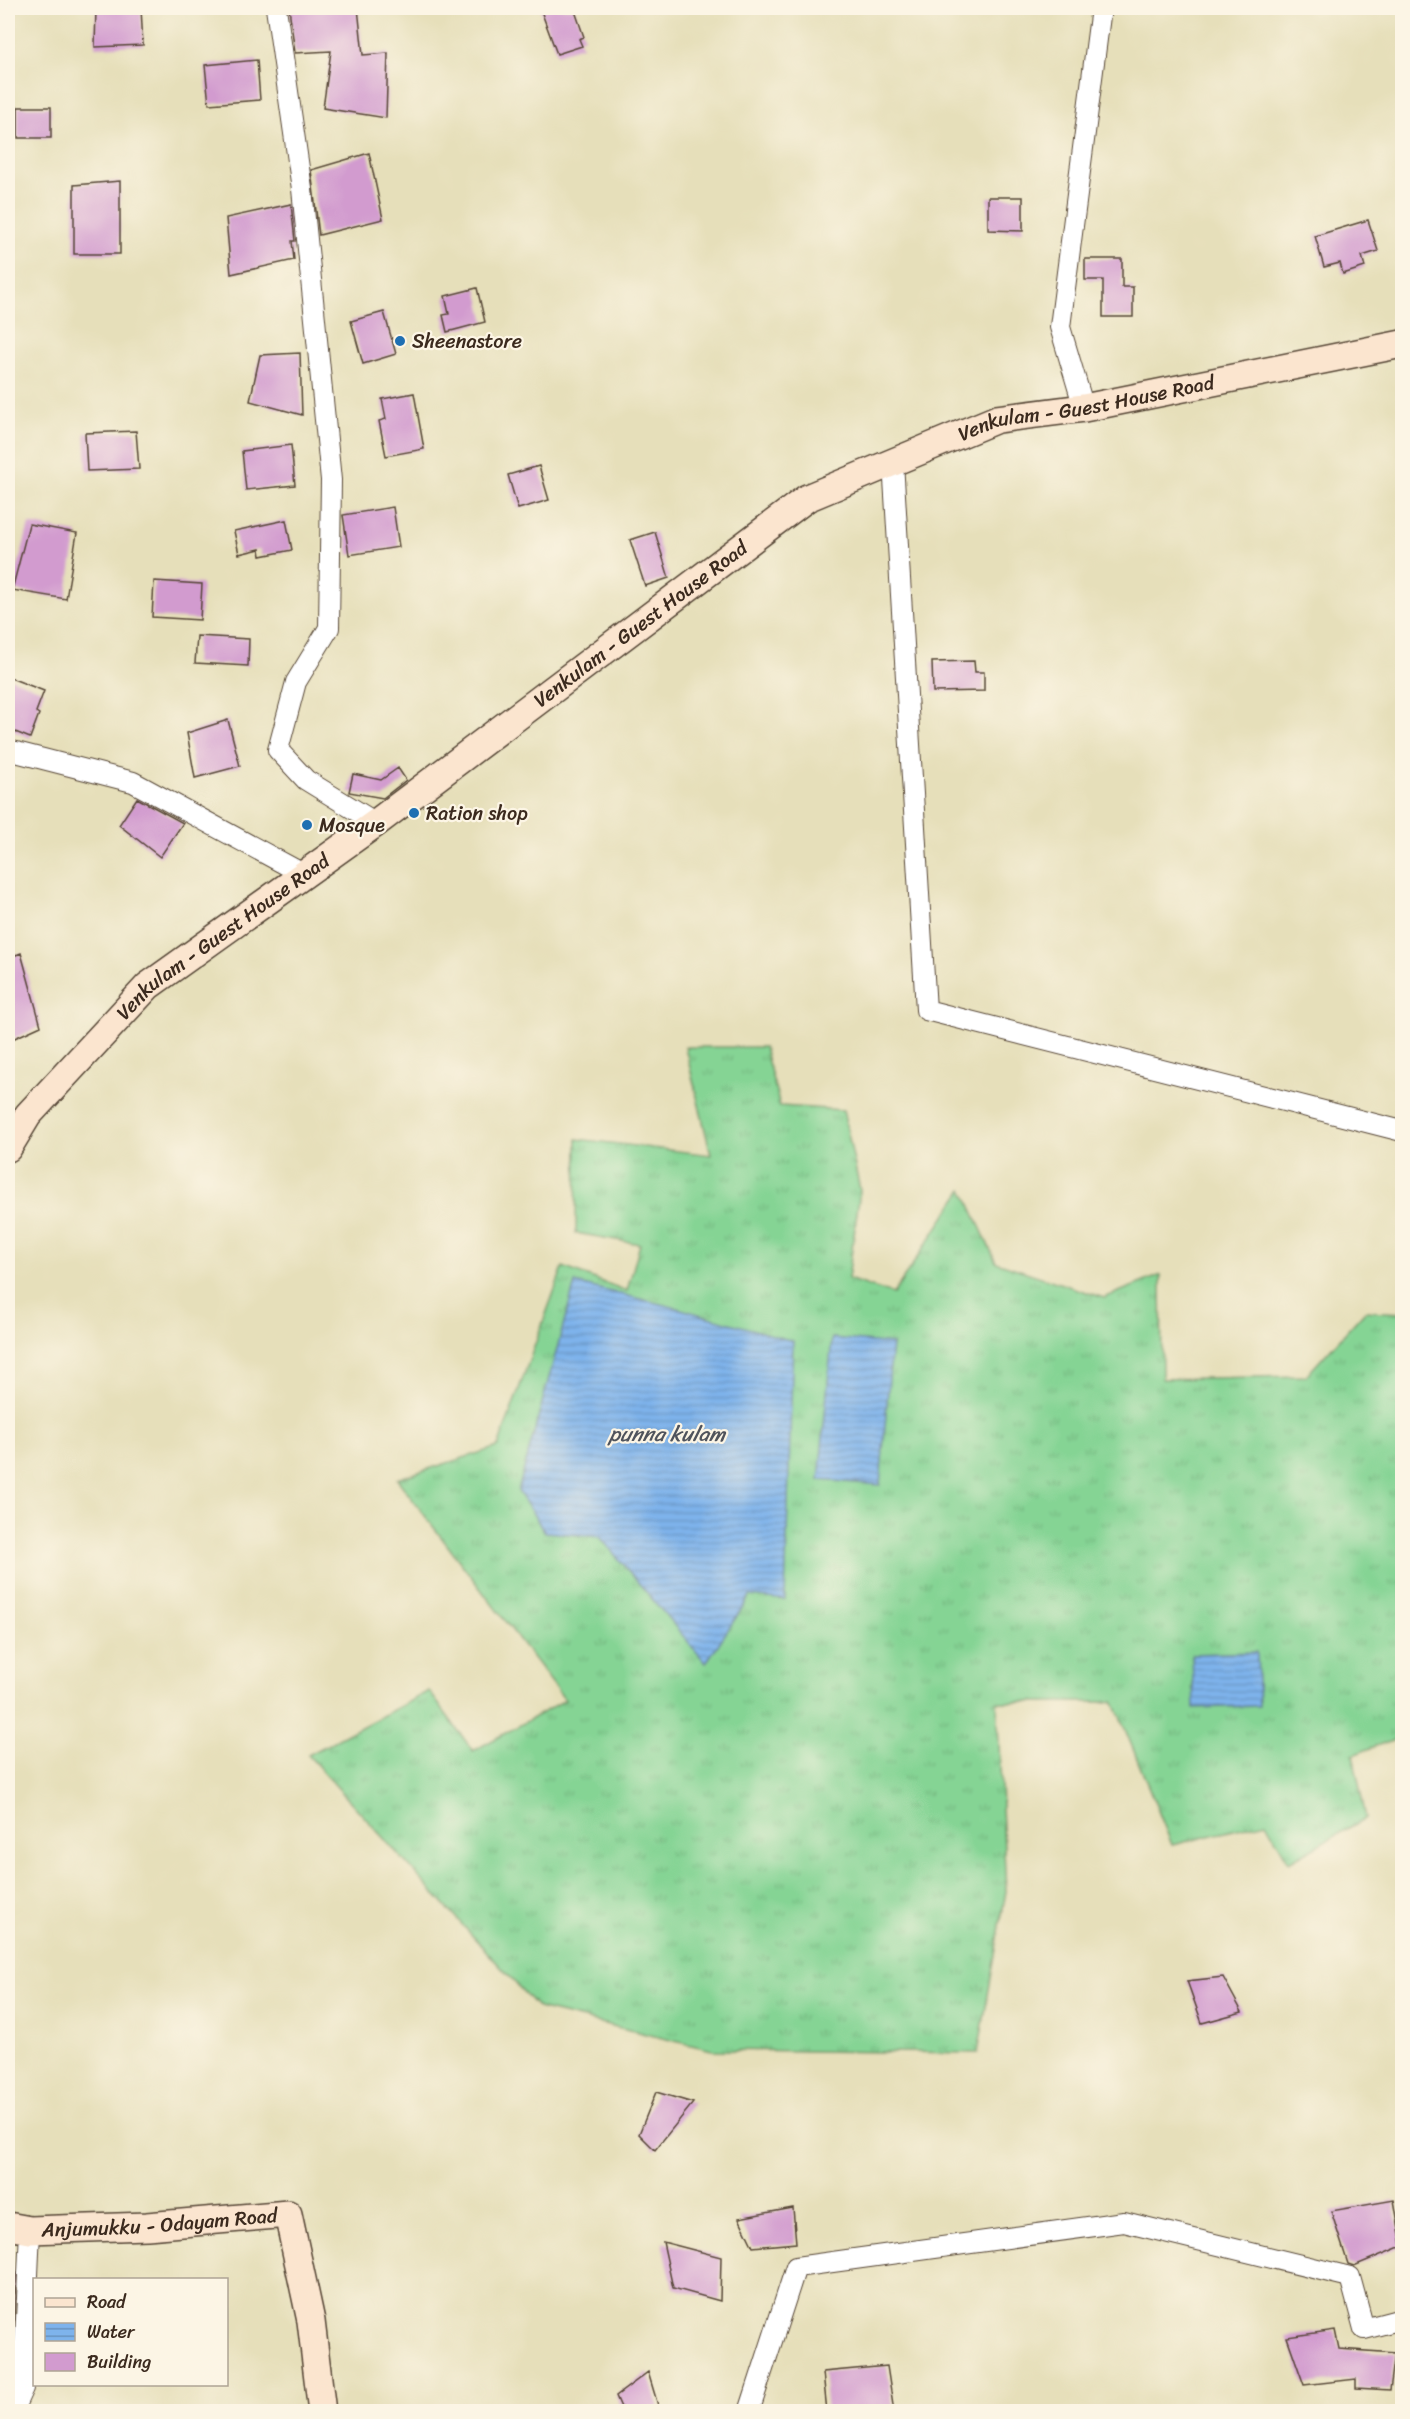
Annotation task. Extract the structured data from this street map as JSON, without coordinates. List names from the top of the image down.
{
  "streets": {
    "main road": ["Venkulam - Guest House Road", "Anjumukku - Odayam Road"]
  },
  "water": ["punna kulam"],
  "places": ["Sheenastore", "Ration shop", "Mosque"],
  "legend": ["Road", "Water", "Building"]
}
